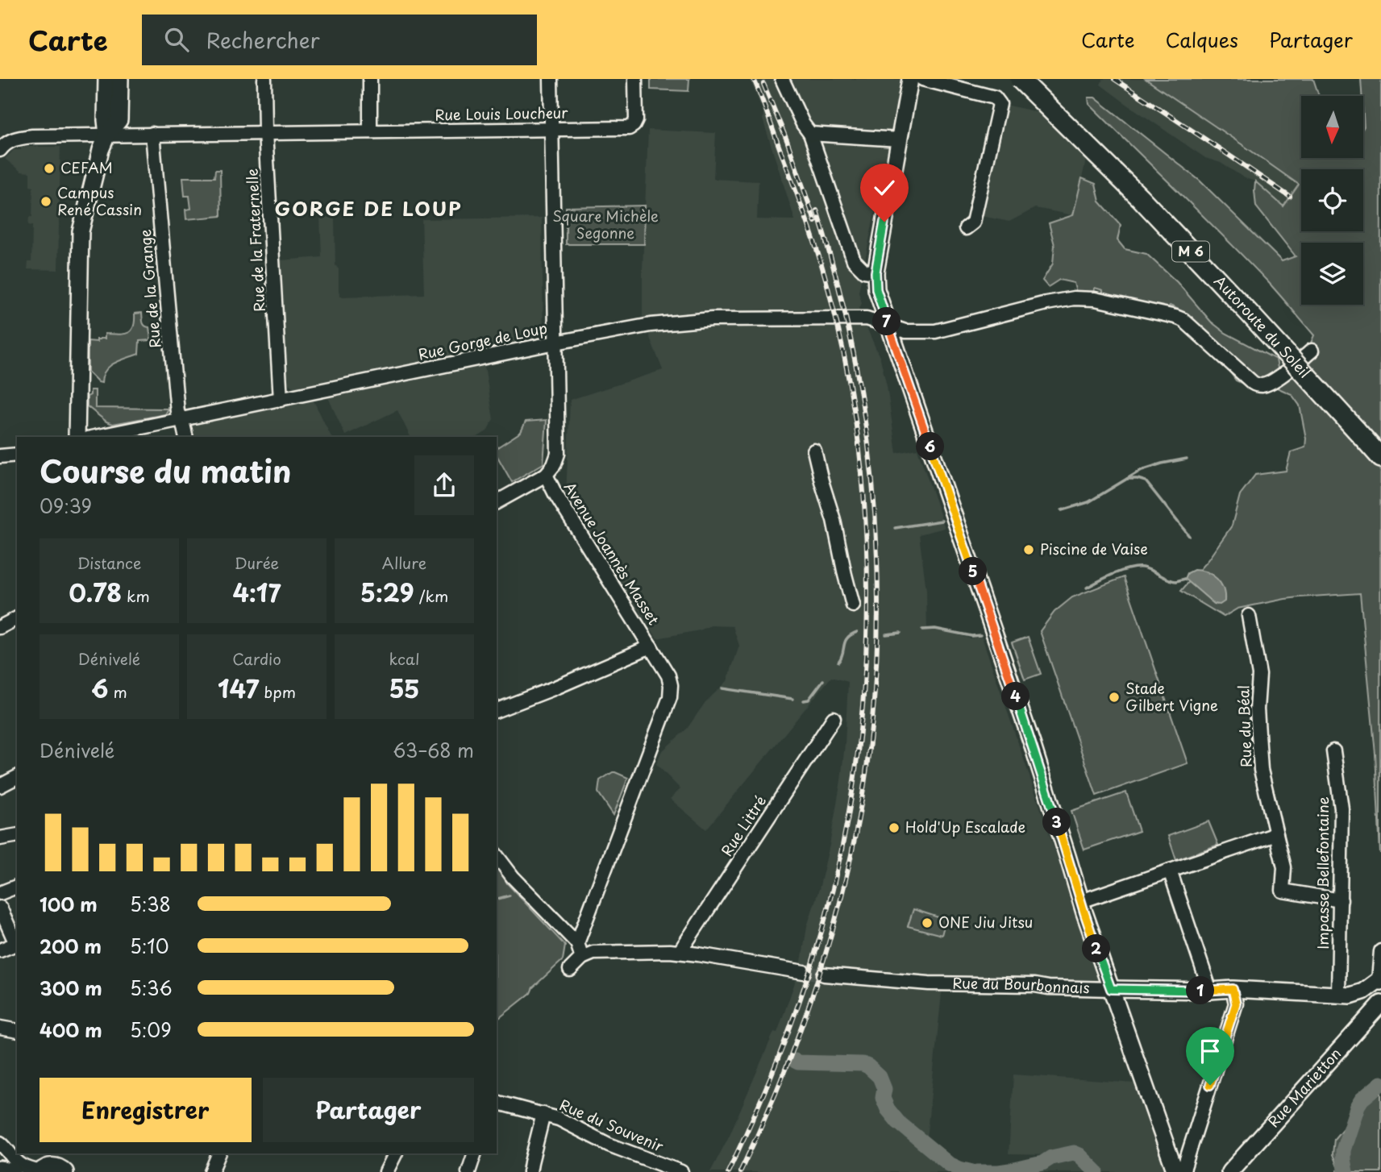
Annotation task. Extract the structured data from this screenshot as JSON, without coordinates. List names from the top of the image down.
{
  "streets": {
    "highway": ["M 6", "Autoroute du Soleil"],
    "main road": ["Rue du Bourbonnais", "Rue Marietton"],
    "street": [
      "Rue Louis Loucheur",
      "Rue de la Fraternelle",
      "Rue de la Grange",
      "Rue Gorge de Loup",
      "Avenue Joannès Masset",
      "Rue du Béal",
      "Rue Littré",
      "Impasse Bellefontaine",
      "Rue du Souvenir"
    ]
  },
  "crossings": [
    ["Rue Louis Loucheur", "Rue de la Fraternelle"],
    ["Rue Louis Loucheur", "Rue de la Grange"],
    ["Rue Louis Loucheur", "Avenue Joannès Masset"],
    ["Rue de la Fraternelle", "Rue Gorge de Loup"],
    ["Rue de la Grange", "Rue Gorge de Loup"],
    ["Rue Gorge de Loup", "Avenue Joannès Masset"],
    ["Rue du Béal", "Impasse Bellefontaine"],
    ["Impasse Bellefontaine", "Rue du Bourbonnais"]
  ],
  "districts": ["GORGE DE LOUP"],
  "parks": ["Square Michèle Segonne"],
  "places": [
    "CEFAM",
    "Campus René Cassin",
    "Piscine de Vaise",
    "Stade Gilbert Vigne",
    "Hold'Up Escalade",
    "ONE Jiu Jitsu"
  ],
  "north": "bottom",
  "page": {
    "header": "Carte",
    "search": "Rechercher",
    "nav": ["Carte", "Calques", "Partager"],
    "pins": [
      "7",
      "6",
      "5",
      "4",
      "3",
      "2",
      "1"
    ],
    "heading": ["Course du matin", "09:39"],
    "stats": [
      ["Distance", "0.78 km"],
      ["Durée", "4:17"],
      ["Allure", "5:29 /km"],
      ["Dénivelé", "6 m"],
      ["Cardio", "147 bpm"],
      ["kcal", "55"]
    ],
    "chart": ["Dénivelé", "63–68 m"],
    "list": [
      {
        "name": "100 m",
        "note": "5:38"
      },
      {
        "name": "200 m",
        "note": "5:10"
      },
      {
        "name": "300 m",
        "note": "5:36"
      },
      {
        "name": "400 m",
        "note": "5:09"
      }
    ],
    "buttons": ["Enregistrer", "Partager"]
  }
}
